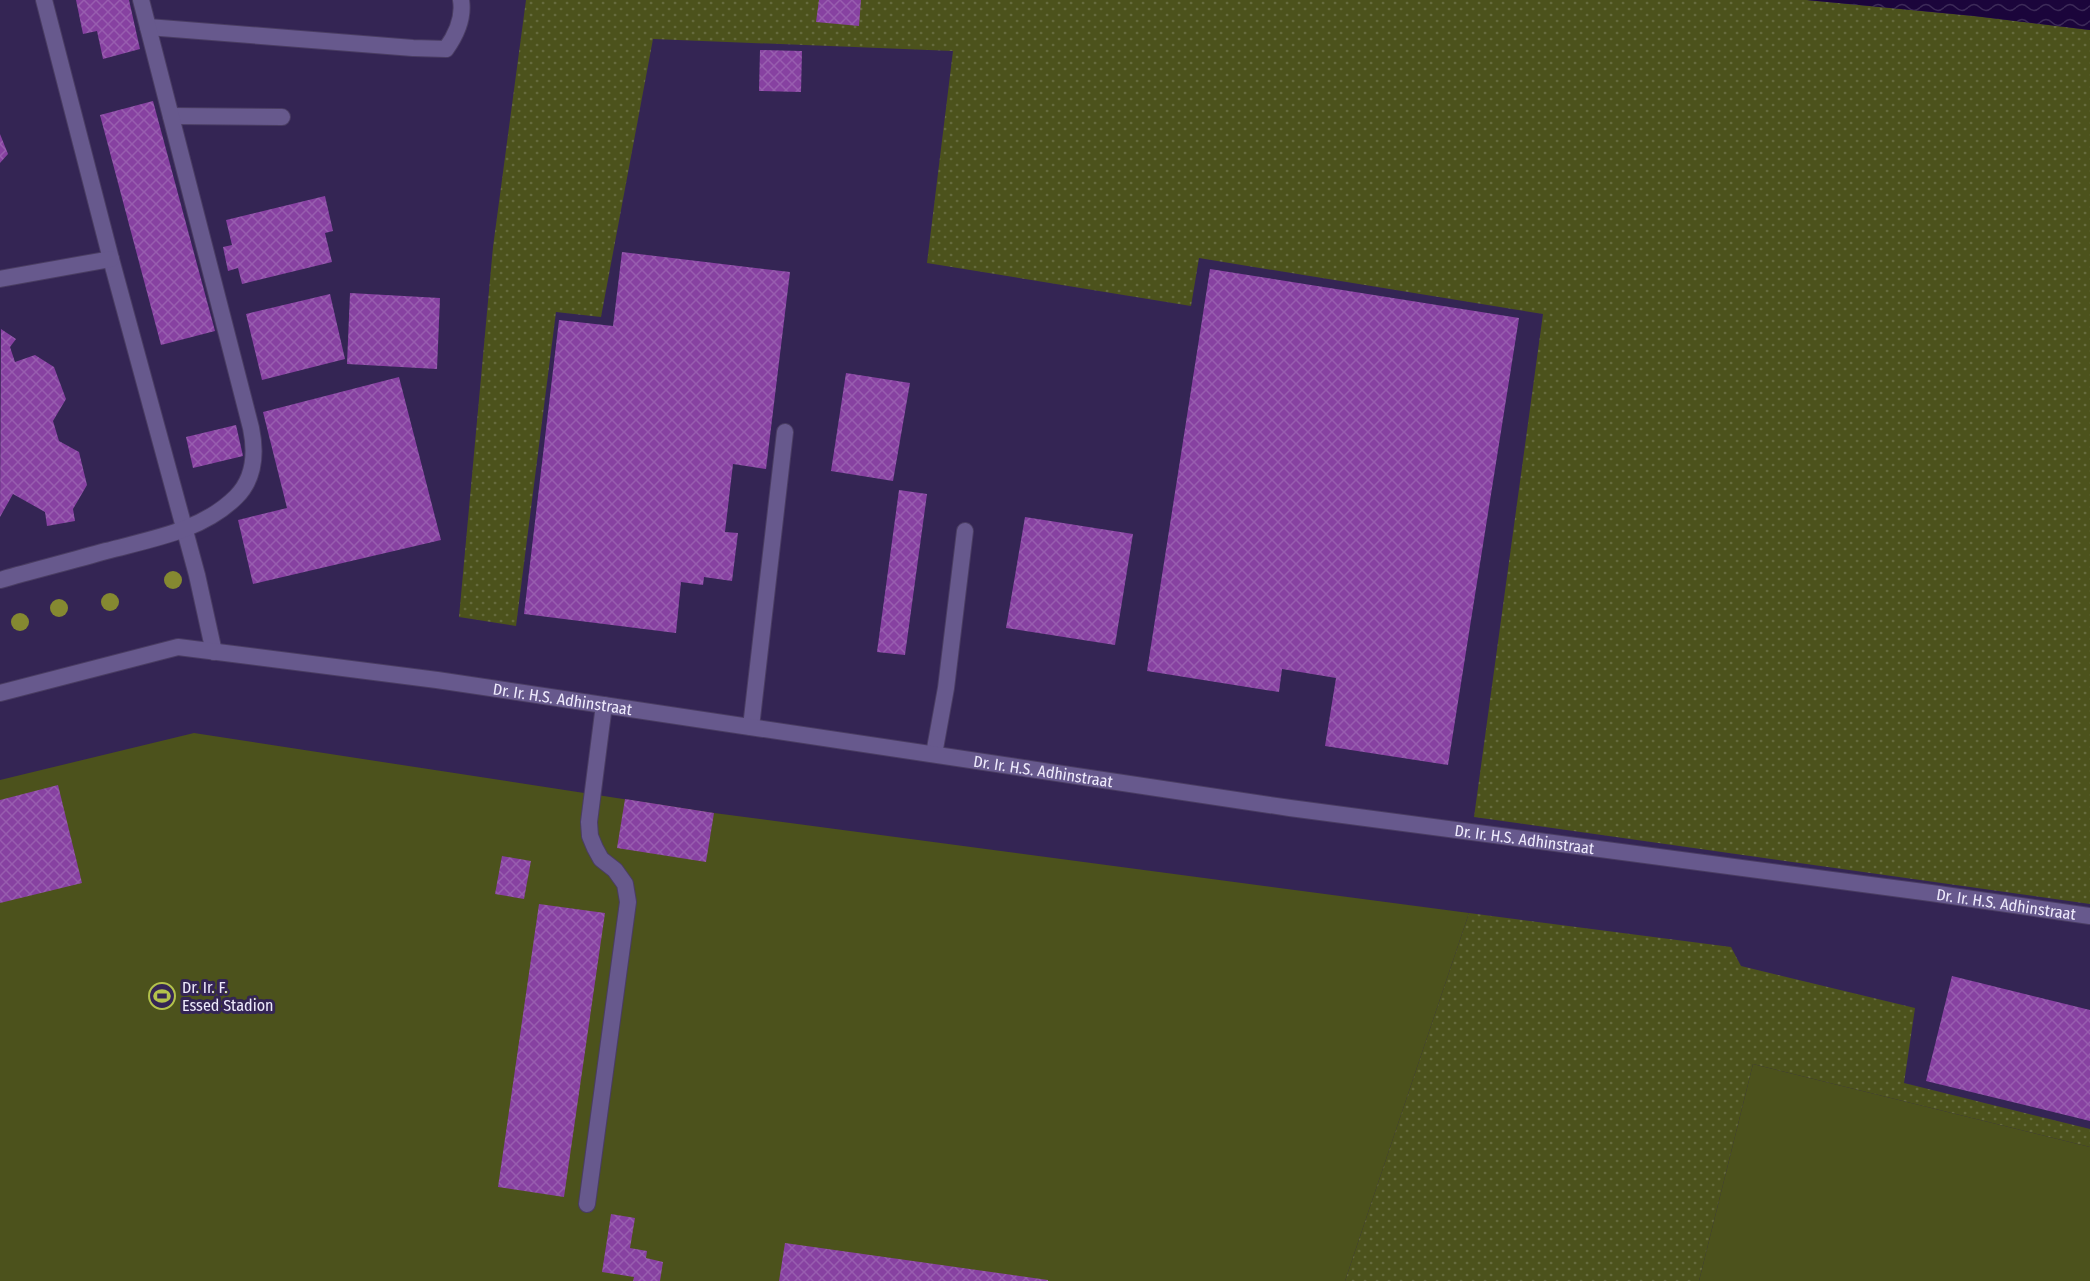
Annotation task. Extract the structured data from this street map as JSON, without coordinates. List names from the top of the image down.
{
  "streets": {
    "street": ["Dr. Ir. H.S. Adhinstraat"]
  },
  "places": {
    "sports": ["Dr. Ir. F. Essed Stadion"]
  }
}
